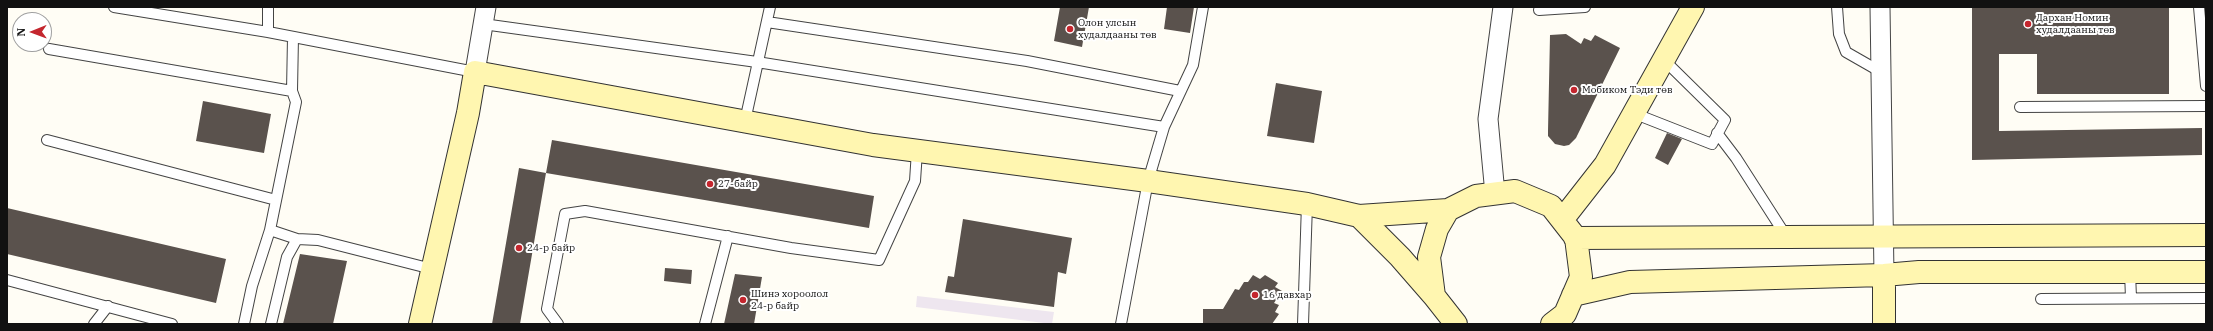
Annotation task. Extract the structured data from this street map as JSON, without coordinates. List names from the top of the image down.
{
  "places": [
    "Дархан Номин худалдааны төв",
    "Олон улсын худалдааны төв",
    "Мобиком Тэди төв",
    "27-байр",
    "24-р байр",
    "16 давхар",
    "Шинэ хороолол 24-р байр"
  ],
  "north": "left"
}
